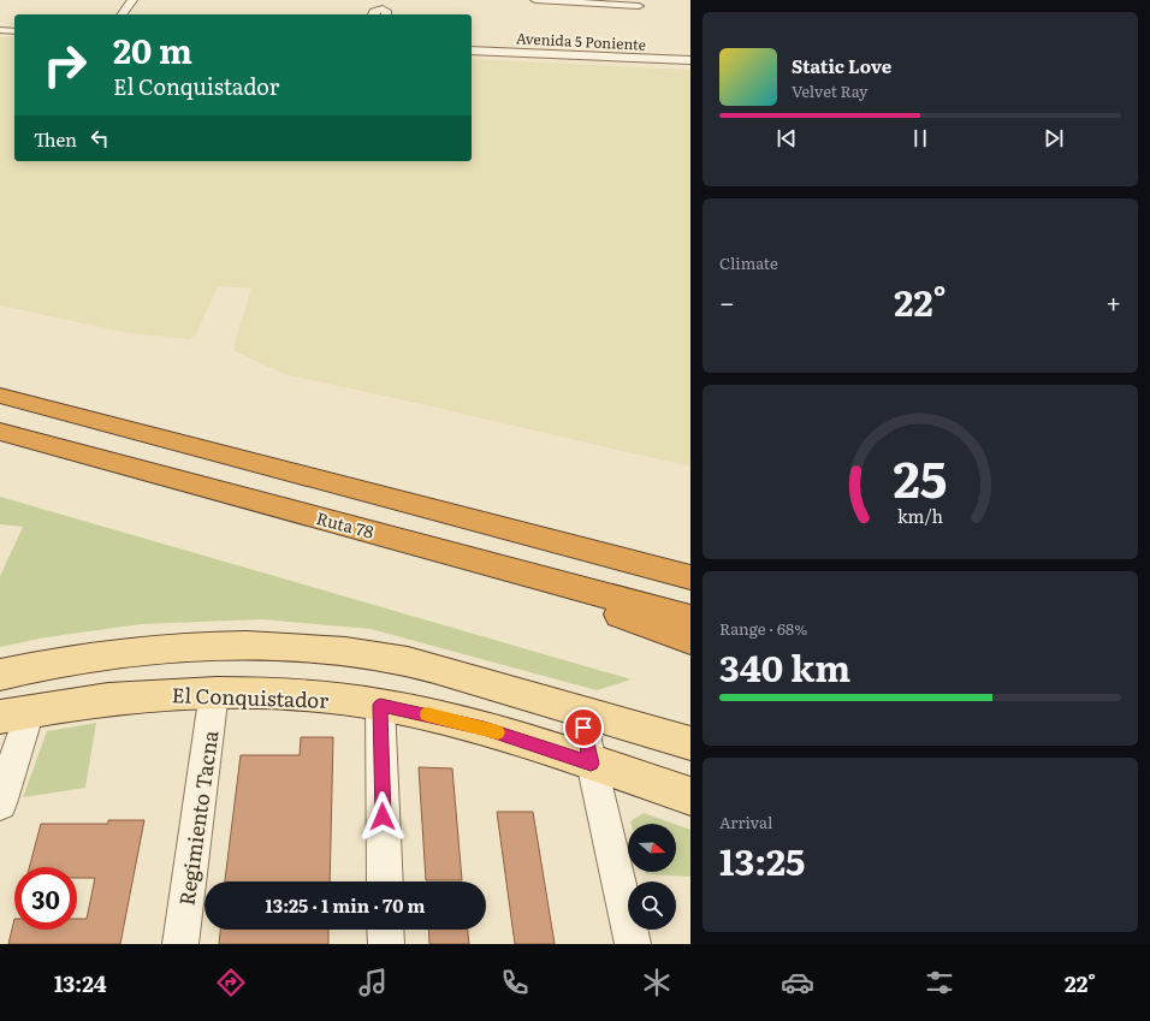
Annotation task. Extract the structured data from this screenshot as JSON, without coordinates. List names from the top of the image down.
{
  "streets": {
    "highway": ["Ruta 78"],
    "main road": ["El Conquistador"],
    "street": ["Avenida 5 Poniente", "Regimiento Tacna"]
  },
  "crossings": [
    ["El Conquistador", "Regimiento Tacna"]
  ],
  "north": "right",
  "page": {
    "turn": ["20 m", "El Conquistador"],
    "song": ["Static Love", "Velvet Ray"],
    "then": "Then",
    "tile": [
      "Climate",
      ["Range · 68%", "340 km"],
      ["Arrival", "13:25"]
    ],
    "heat": ["−", "22°", "+"],
    "limit": "30",
    "trip": "13:25 · 1 min · 70 m",
    "tabs": ["13:24", "22°"],
    "gauge": ["25", "km/h"]
  }
}
